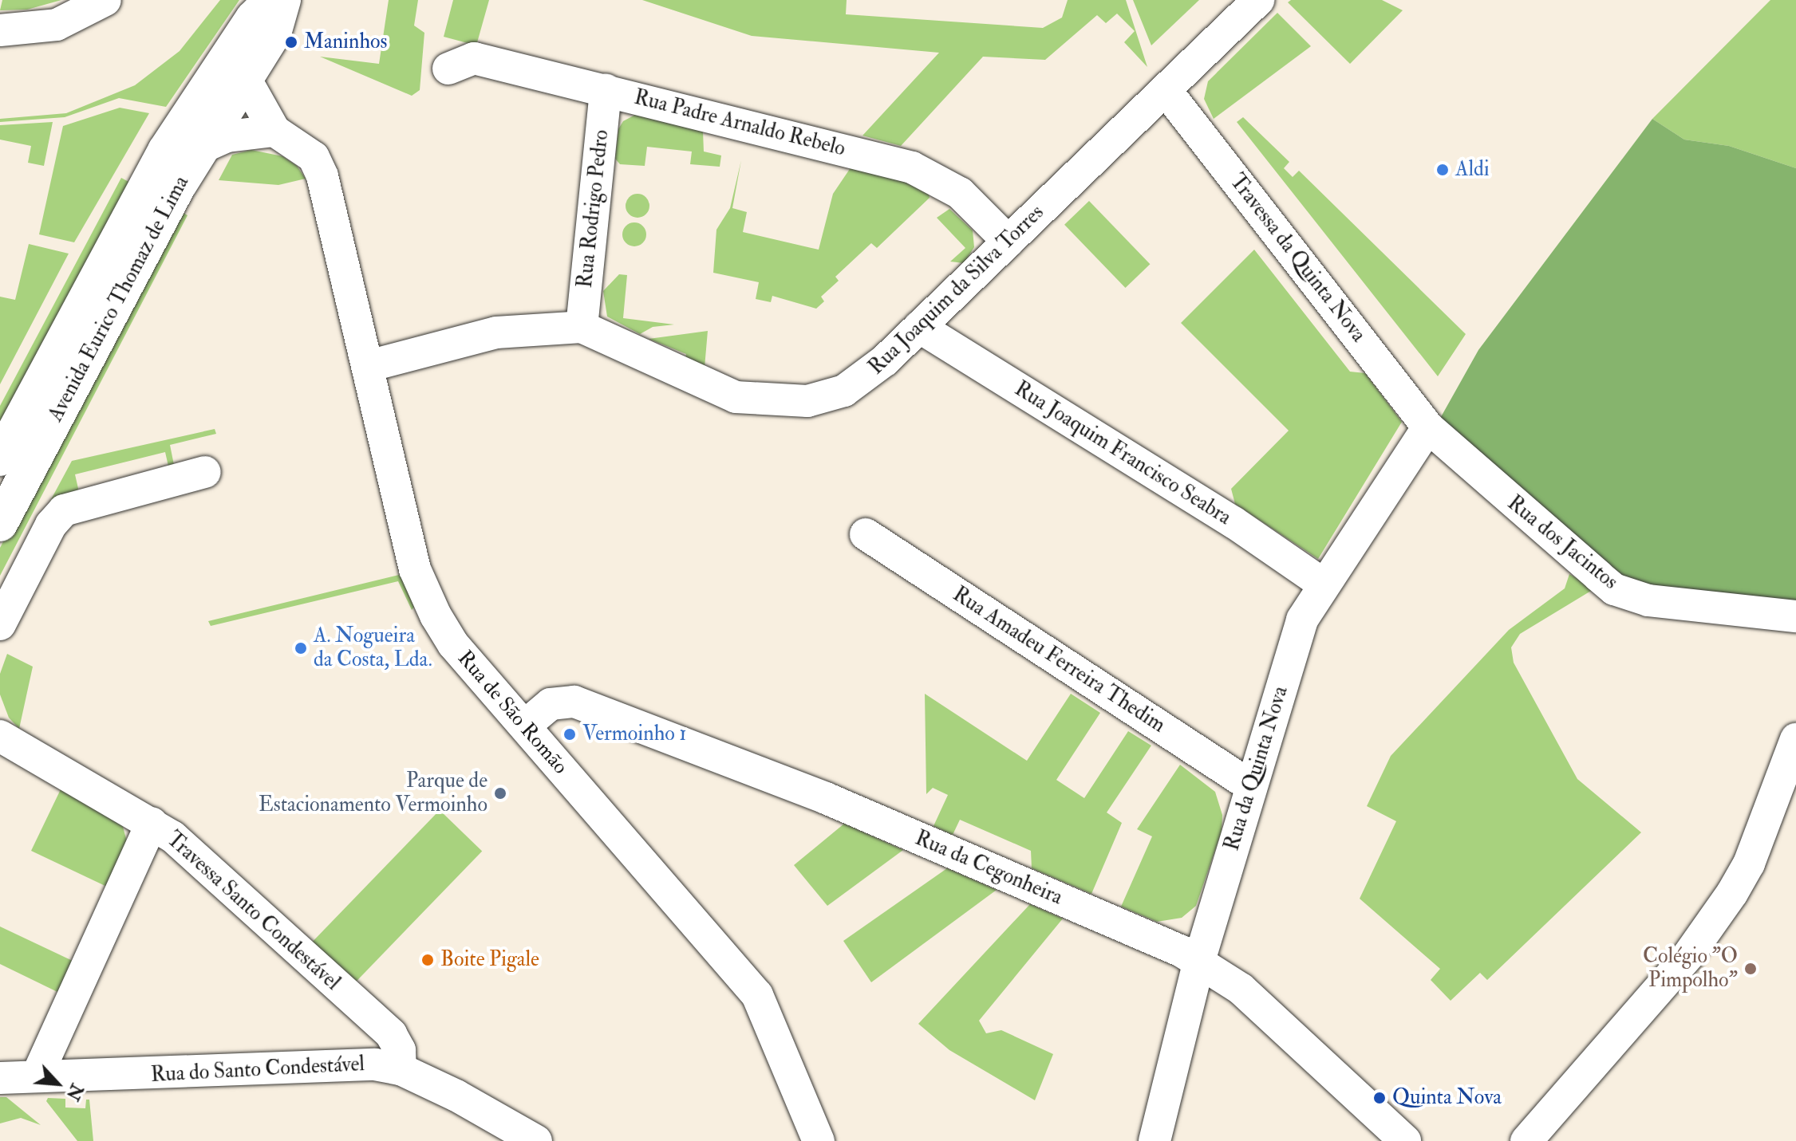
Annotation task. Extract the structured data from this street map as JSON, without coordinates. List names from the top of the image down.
{
  "streets": {
    "main road": ["Avenida Eurico Thomaz de Lima"],
    "street": [
      "Rua Padre Arnaldo Rebelo",
      "Rua Rodrigo Pedro",
      "Travessa da Quinta Nova",
      "Rua Joaquim da Silva Torres",
      "Rua Joaquim Francisco Seabra",
      "Rua dos Jacintos",
      "Rua Amadeu Ferreira Thedim",
      "Rua de São Romão",
      "Rua da Quinta Nova",
      "Rua da Cegonheira",
      "Travessa Santo Condestável",
      "Rua do Santo Condestável"
    ]
  },
  "crossings": [
    ["Rua Padre Arnaldo Rebelo", "Rua Rodrigo Pedro"],
    ["Rua Padre Arnaldo Rebelo", "Rua Joaquim da Silva Torres"],
    ["Rua Rodrigo Pedro", "Rua Joaquim da Silva Torres"],
    ["Travessa da Quinta Nova", "Rua Joaquim da Silva Torres"],
    ["Travessa da Quinta Nova", "Rua dos Jacintos"],
    ["Travessa da Quinta Nova", "Rua da Quinta Nova"],
    ["Rua Joaquim da Silva Torres", "Rua Joaquim Francisco Seabra"],
    ["Rua Joaquim da Silva Torres", "Rua de São Romão"],
    ["Rua Joaquim Francisco Seabra", "Rua da Quinta Nova"],
    ["Rua dos Jacintos", "Rua da Quinta Nova"],
    ["Rua Amadeu Ferreira Thedim", "Rua da Quinta Nova"],
    ["Rua de São Romão", "Rua da Cegonheira"],
    ["Rua da Quinta Nova", "Rua da Cegonheira"],
    ["Travessa Santo Condestável", "Rua do Santo Condestável"]
  ],
  "places": [
    "Maninhos",
    "Aldi",
    "A. Nogueira da Costa, Lda.",
    "Vermoinho 1",
    "Parque de Estacionamento Vermoinho",
    "Boite Pigale",
    "Colégio \"O Pimpolho\"",
    "Quinta Nova"
  ],
  "north": "bottom right"
}
